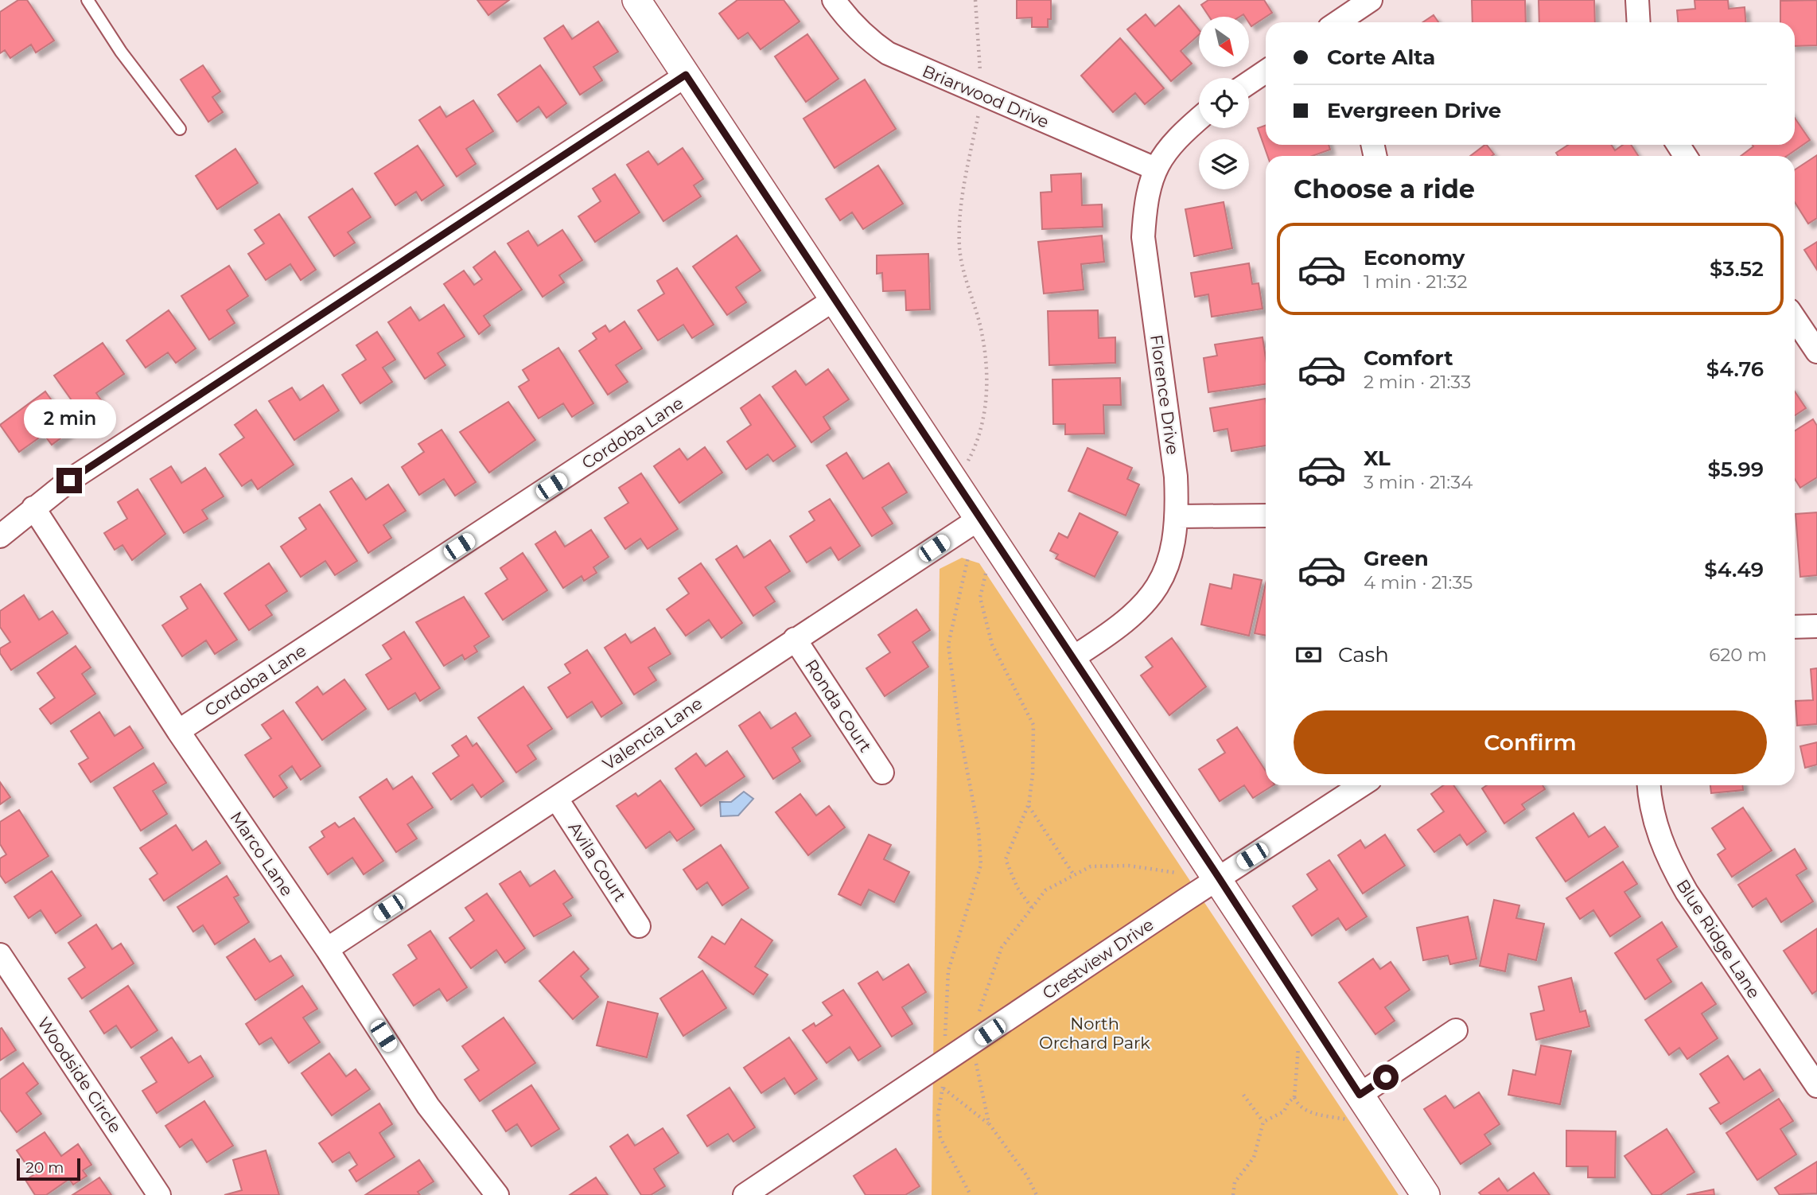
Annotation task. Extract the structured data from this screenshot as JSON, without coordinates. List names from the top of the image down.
{
  "streets": {
    "street": [
      "Briarwood Drive",
      "Florence Drive",
      "Cordoba Lane",
      "Ronda Court",
      "Valencia Lane",
      "Marco Lane",
      "Avila Court",
      "Blue Ridge Lane",
      "Crestview Drive",
      "Woodside Circle"
    ]
  },
  "crossings": [
    ["Briarwood Drive", "Florence Drive"],
    ["Cordoba Lane", "Marco Lane"],
    ["Ronda Court", "Valencia Lane"],
    ["Valencia Lane", "Marco Lane"],
    ["Valencia Lane", "Avila Court"]
  ],
  "parks": ["North Orchard Park"],
  "scale_bar": "20 m",
  "north": "bottom right",
  "page": {
    "banner": ["Corte Alta", "Evergreen Drive"],
    "heading": "Choose a ride",
    "list": [
      {
        "name": "Economy",
        "note": "1 min · 21:32",
        "value": "$3.52"
      },
      {
        "name": "Comfort",
        "note": "2 min · 21:33",
        "value": "$4.76"
      },
      {
        "name": "XL",
        "note": "3 min · 21:34",
        "value": "$5.99"
      },
      {
        "name": "Green",
        "note": "4 min · 21:35",
        "value": "$4.49"
      }
    ],
    "bubble": "2 min",
    "pay": ["Cash", "620 m"],
    "buttons": "Confirm",
    "scale": "20 m"
  }
}
